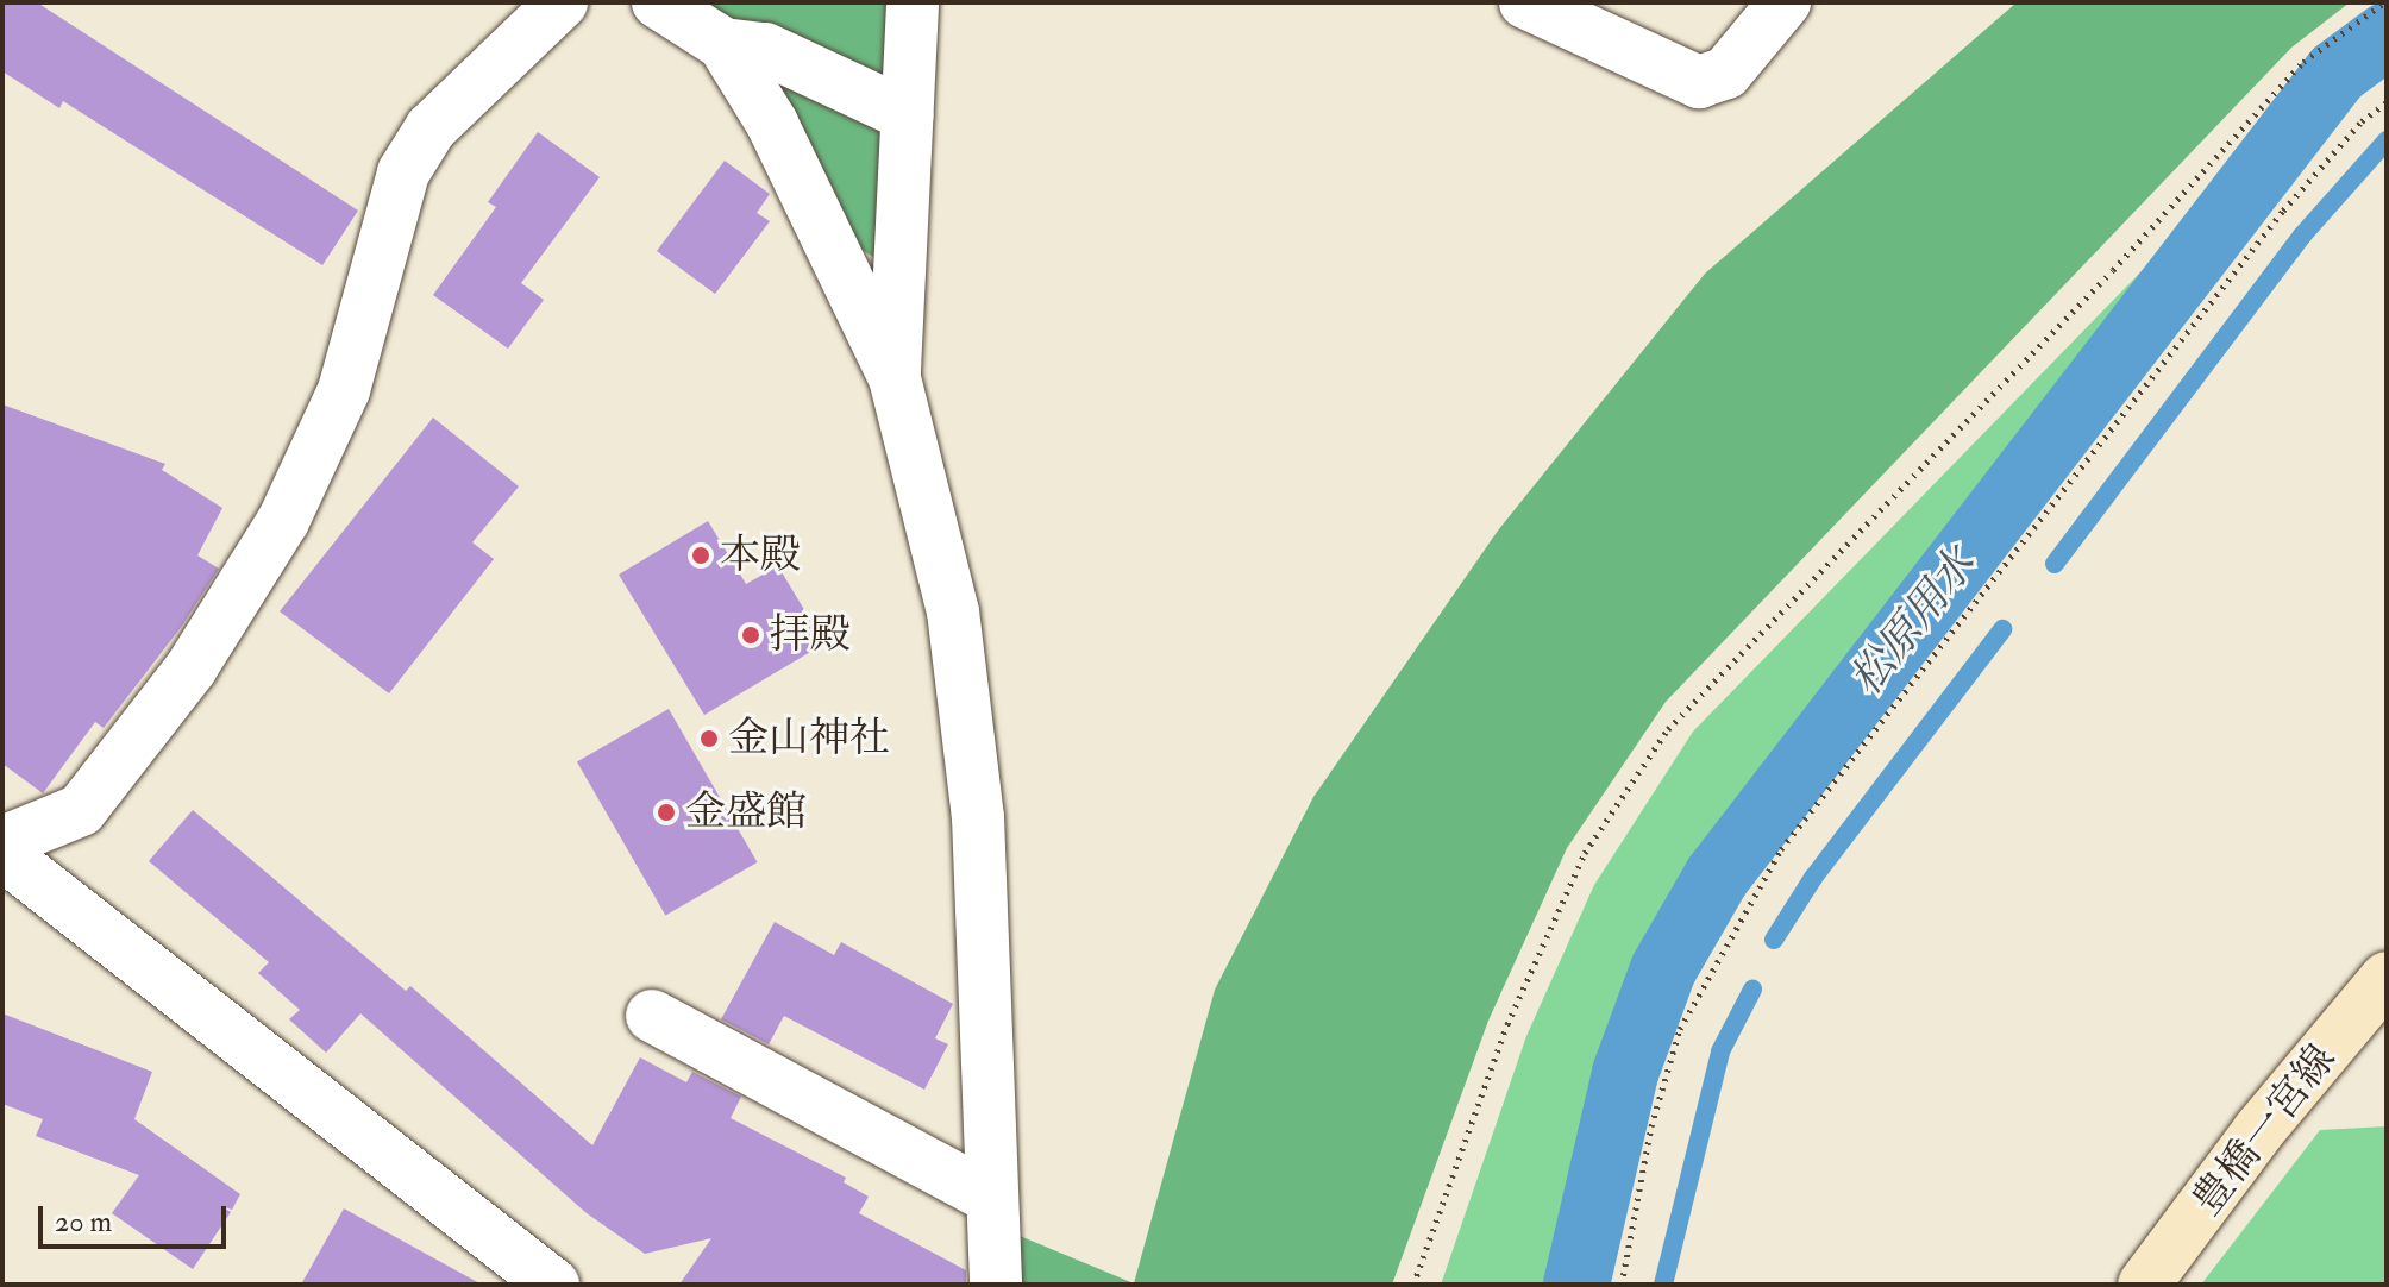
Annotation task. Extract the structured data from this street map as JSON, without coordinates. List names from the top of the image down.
{
  "streets": {
    "main road": ["豊橋一宮線"]
  },
  "water": ["松原用水"],
  "places": [
    "本殿",
    "拝殿",
    "金山神社",
    "金盛館"
  ],
  "scale_bar": "20 m"
}
